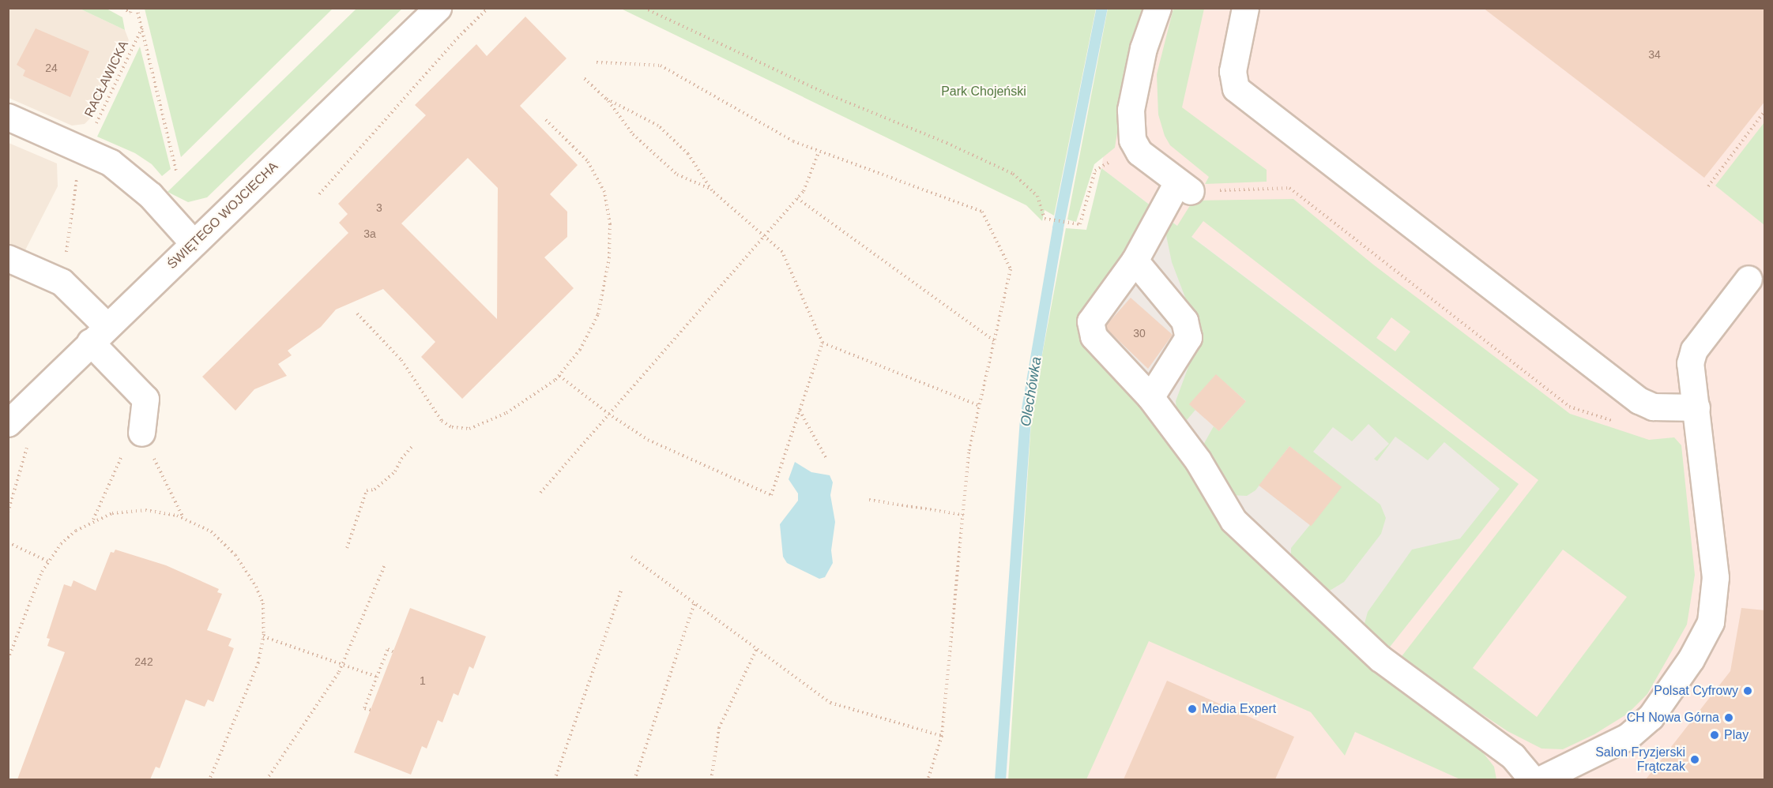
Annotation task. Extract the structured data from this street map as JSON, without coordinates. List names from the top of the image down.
{
  "streets": {
    "street": ["ŚWIĘTEGO WOJCIECHA"],
    "path": ["RACŁAWICKA"]
  },
  "water": ["Olechówka"],
  "parks": ["Park Chojeński"],
  "places": [
    "Polsat Cyfrowy",
    "Media Expert",
    "CH Nowa Górna",
    "Play",
    "Salon Fryzjerski Frątczak"
  ],
  "house_numbers": [
    "34",
    "24",
    "3",
    "3a",
    "30",
    "242",
    "1"
  ]
}
